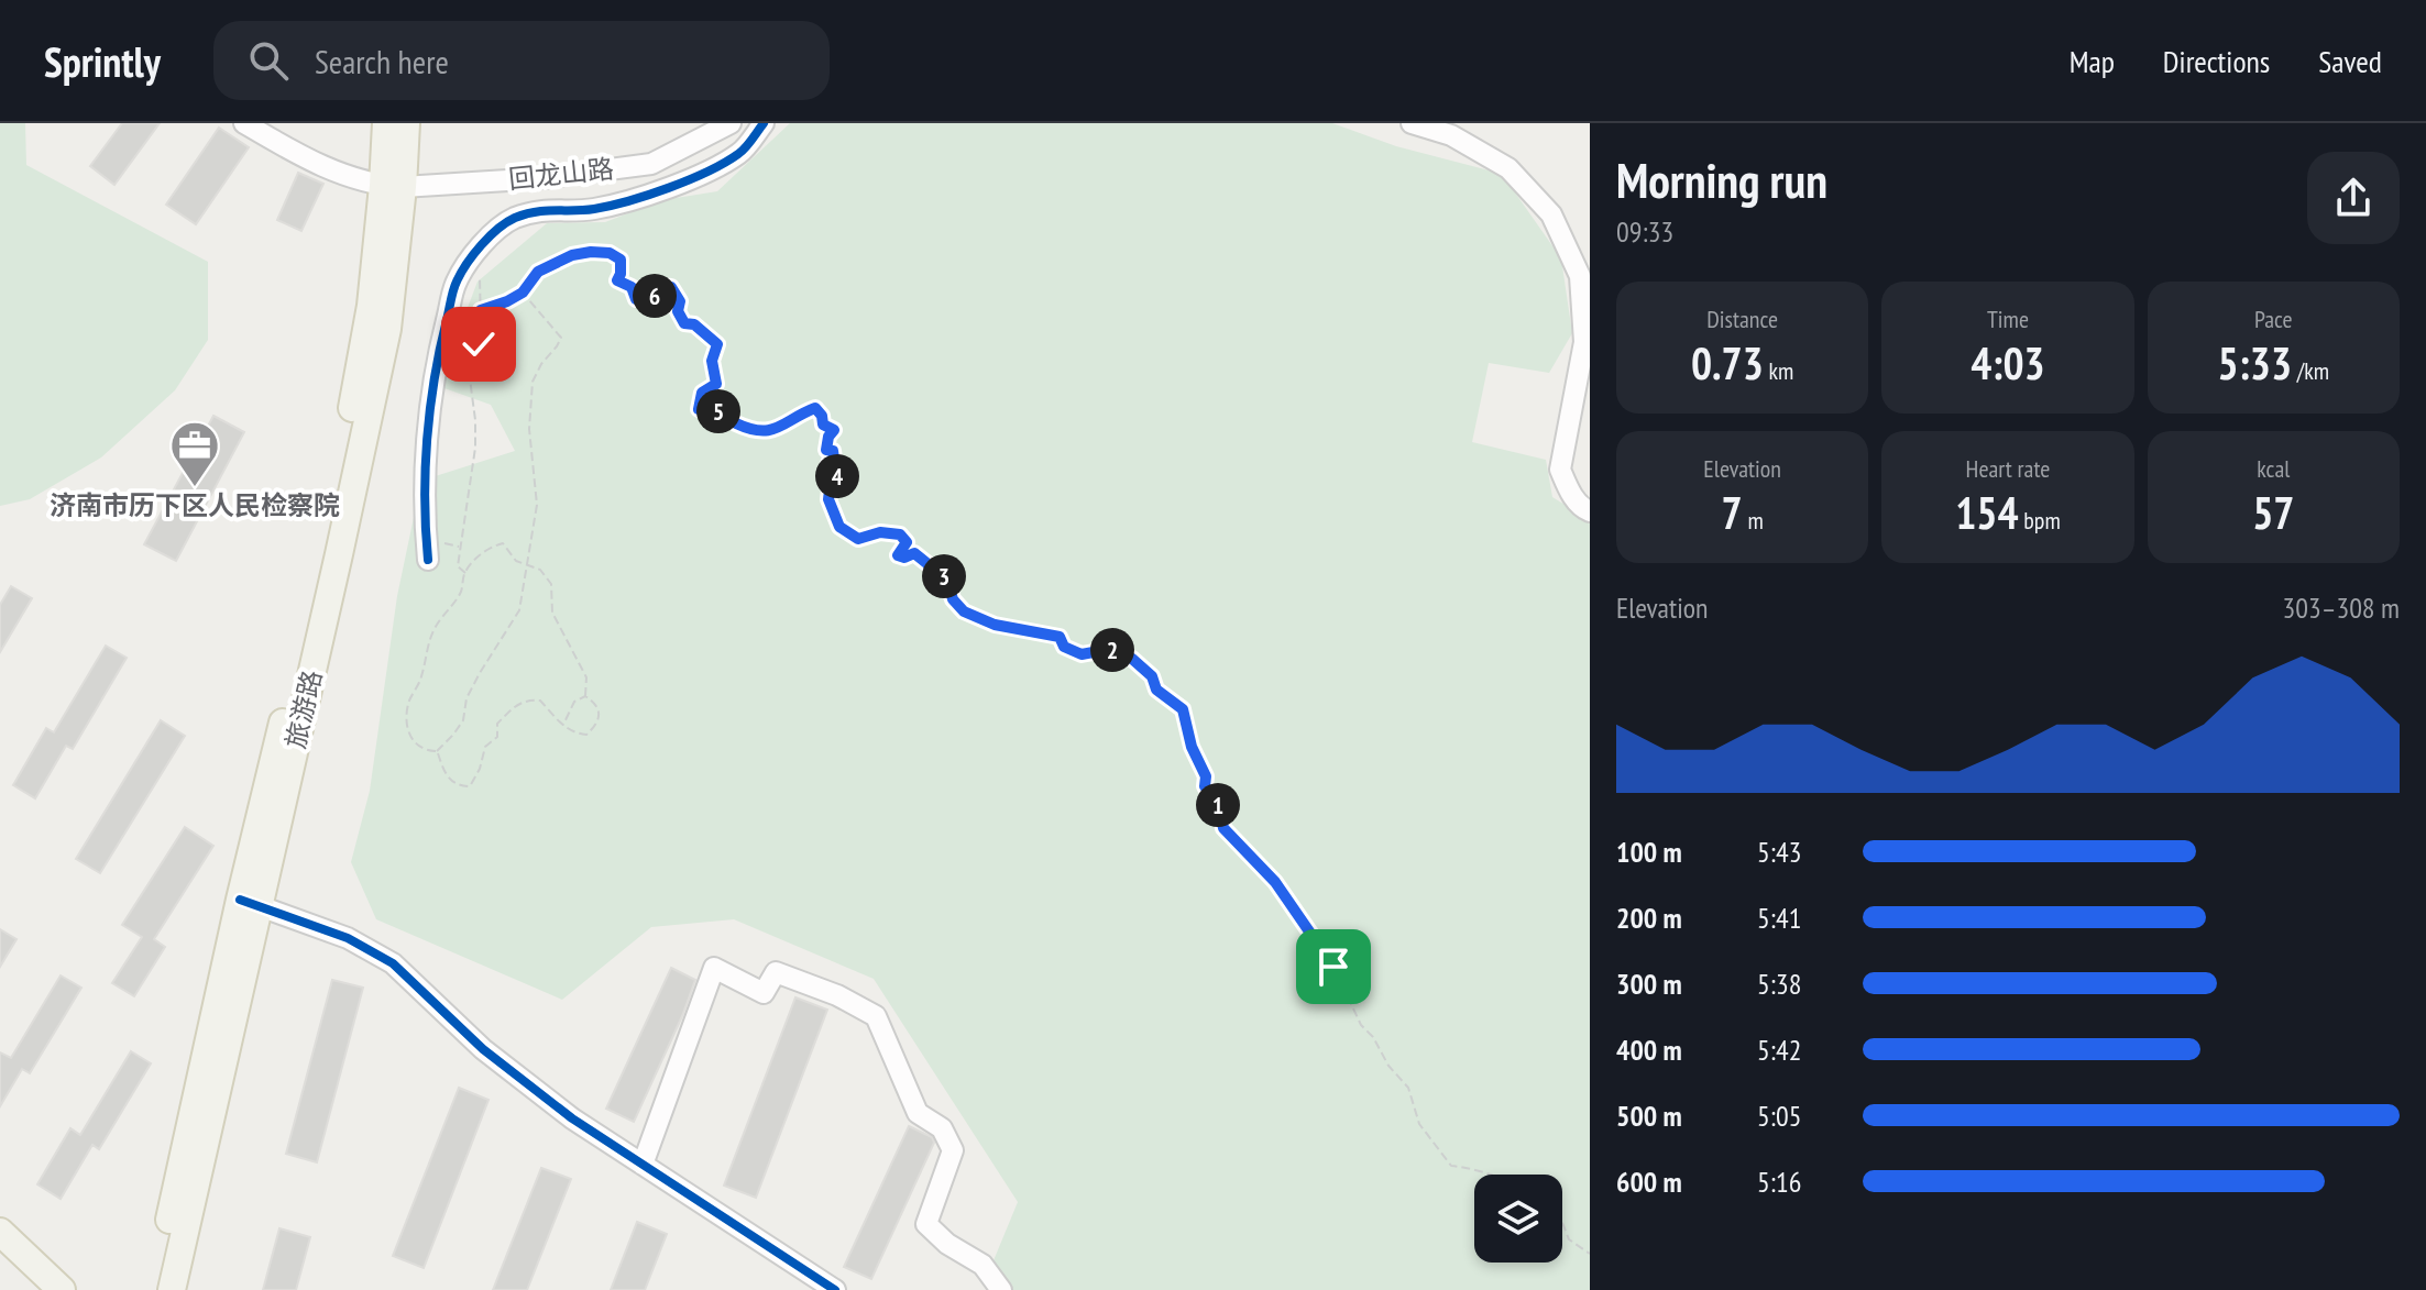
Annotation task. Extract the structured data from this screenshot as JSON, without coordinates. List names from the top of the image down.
{
  "streets": {
    "main road": ["旅游路"],
    "street": ["回龙山路"]
  },
  "crossings": [
    ["回龙山路", "旅游路"]
  ],
  "places": {
    "office": ["济南市历下区人民检察院"]
  },
  "page": {
    "header": "Sprintly",
    "search": "Search here",
    "nav": ["Map", "Directions", "Saved"],
    "heading": ["Morning run", "09:33"],
    "stats": [
      ["Distance", "0.73 km"],
      ["Time", "4:03"],
      ["Pace", "5:33 /km"],
      ["Elevation", "7 m"],
      ["Heart rate", "154 bpm"],
      ["kcal", "57"]
    ],
    "pins": [
      "6",
      "5",
      "4",
      "3",
      "2",
      "1"
    ],
    "chart": ["Elevation", "303–308 m"],
    "list": [
      {
        "name": "100 m",
        "note": "5:43"
      },
      {
        "name": "200 m",
        "note": "5:41"
      },
      {
        "name": "300 m",
        "note": "5:38"
      },
      {
        "name": "400 m",
        "note": "5:42"
      },
      {
        "name": "500 m",
        "note": "5:05"
      },
      {
        "name": "600 m",
        "note": "5:16"
      }
    ]
  }
}
